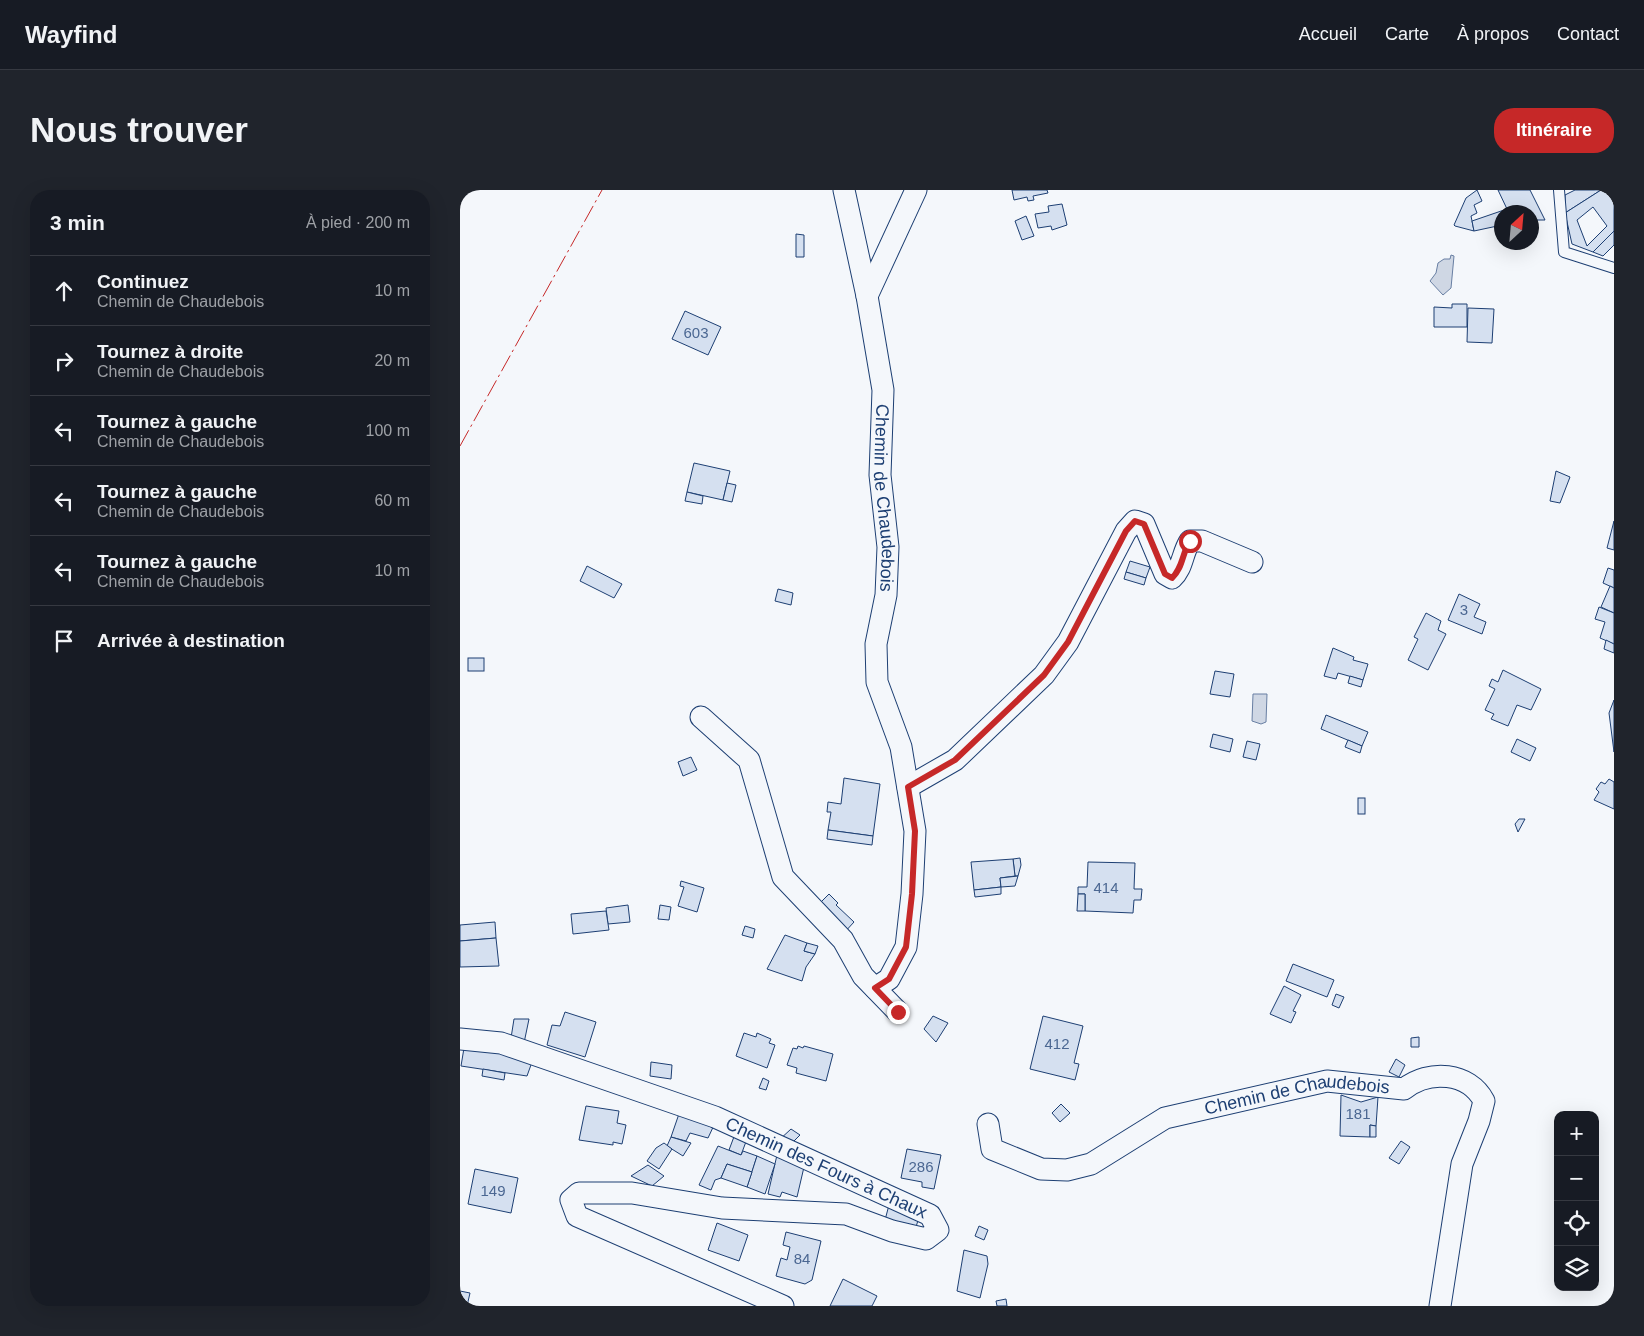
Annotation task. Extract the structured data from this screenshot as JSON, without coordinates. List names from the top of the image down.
{
  "streets": {
    "street": ["Chemin de Chaudebois", "Chemin des Fours à Chaux"]
  },
  "house_numbers": [
    "603",
    "3",
    "414",
    "412",
    "181",
    "286",
    "149",
    "84"
  ],
  "north": "top right",
  "page": {
    "header": "Wayfind",
    "nav": [
      "Accueil",
      "Carte",
      "À propos",
      "Contact"
    ],
    "buttons": "Itinéraire",
    "title": "Nous trouver",
    "heading": ["3 min", "À pied · 200 m"],
    "list": [
      ["Continuez", "Chemin de Chaudebois", "10 m"],
      ["Tournez à droite", "Chemin de Chaudebois", "20 m"],
      ["Tournez à gauche", "Chemin de Chaudebois", "100 m"],
      ["Tournez à gauche", "Chemin de Chaudebois", "60 m"],
      ["Tournez à gauche", "Chemin de Chaudebois", "10 m"],
      "Arrivée à destination"
    ],
    "map_buttons": ["+", "−"]
  }
}
